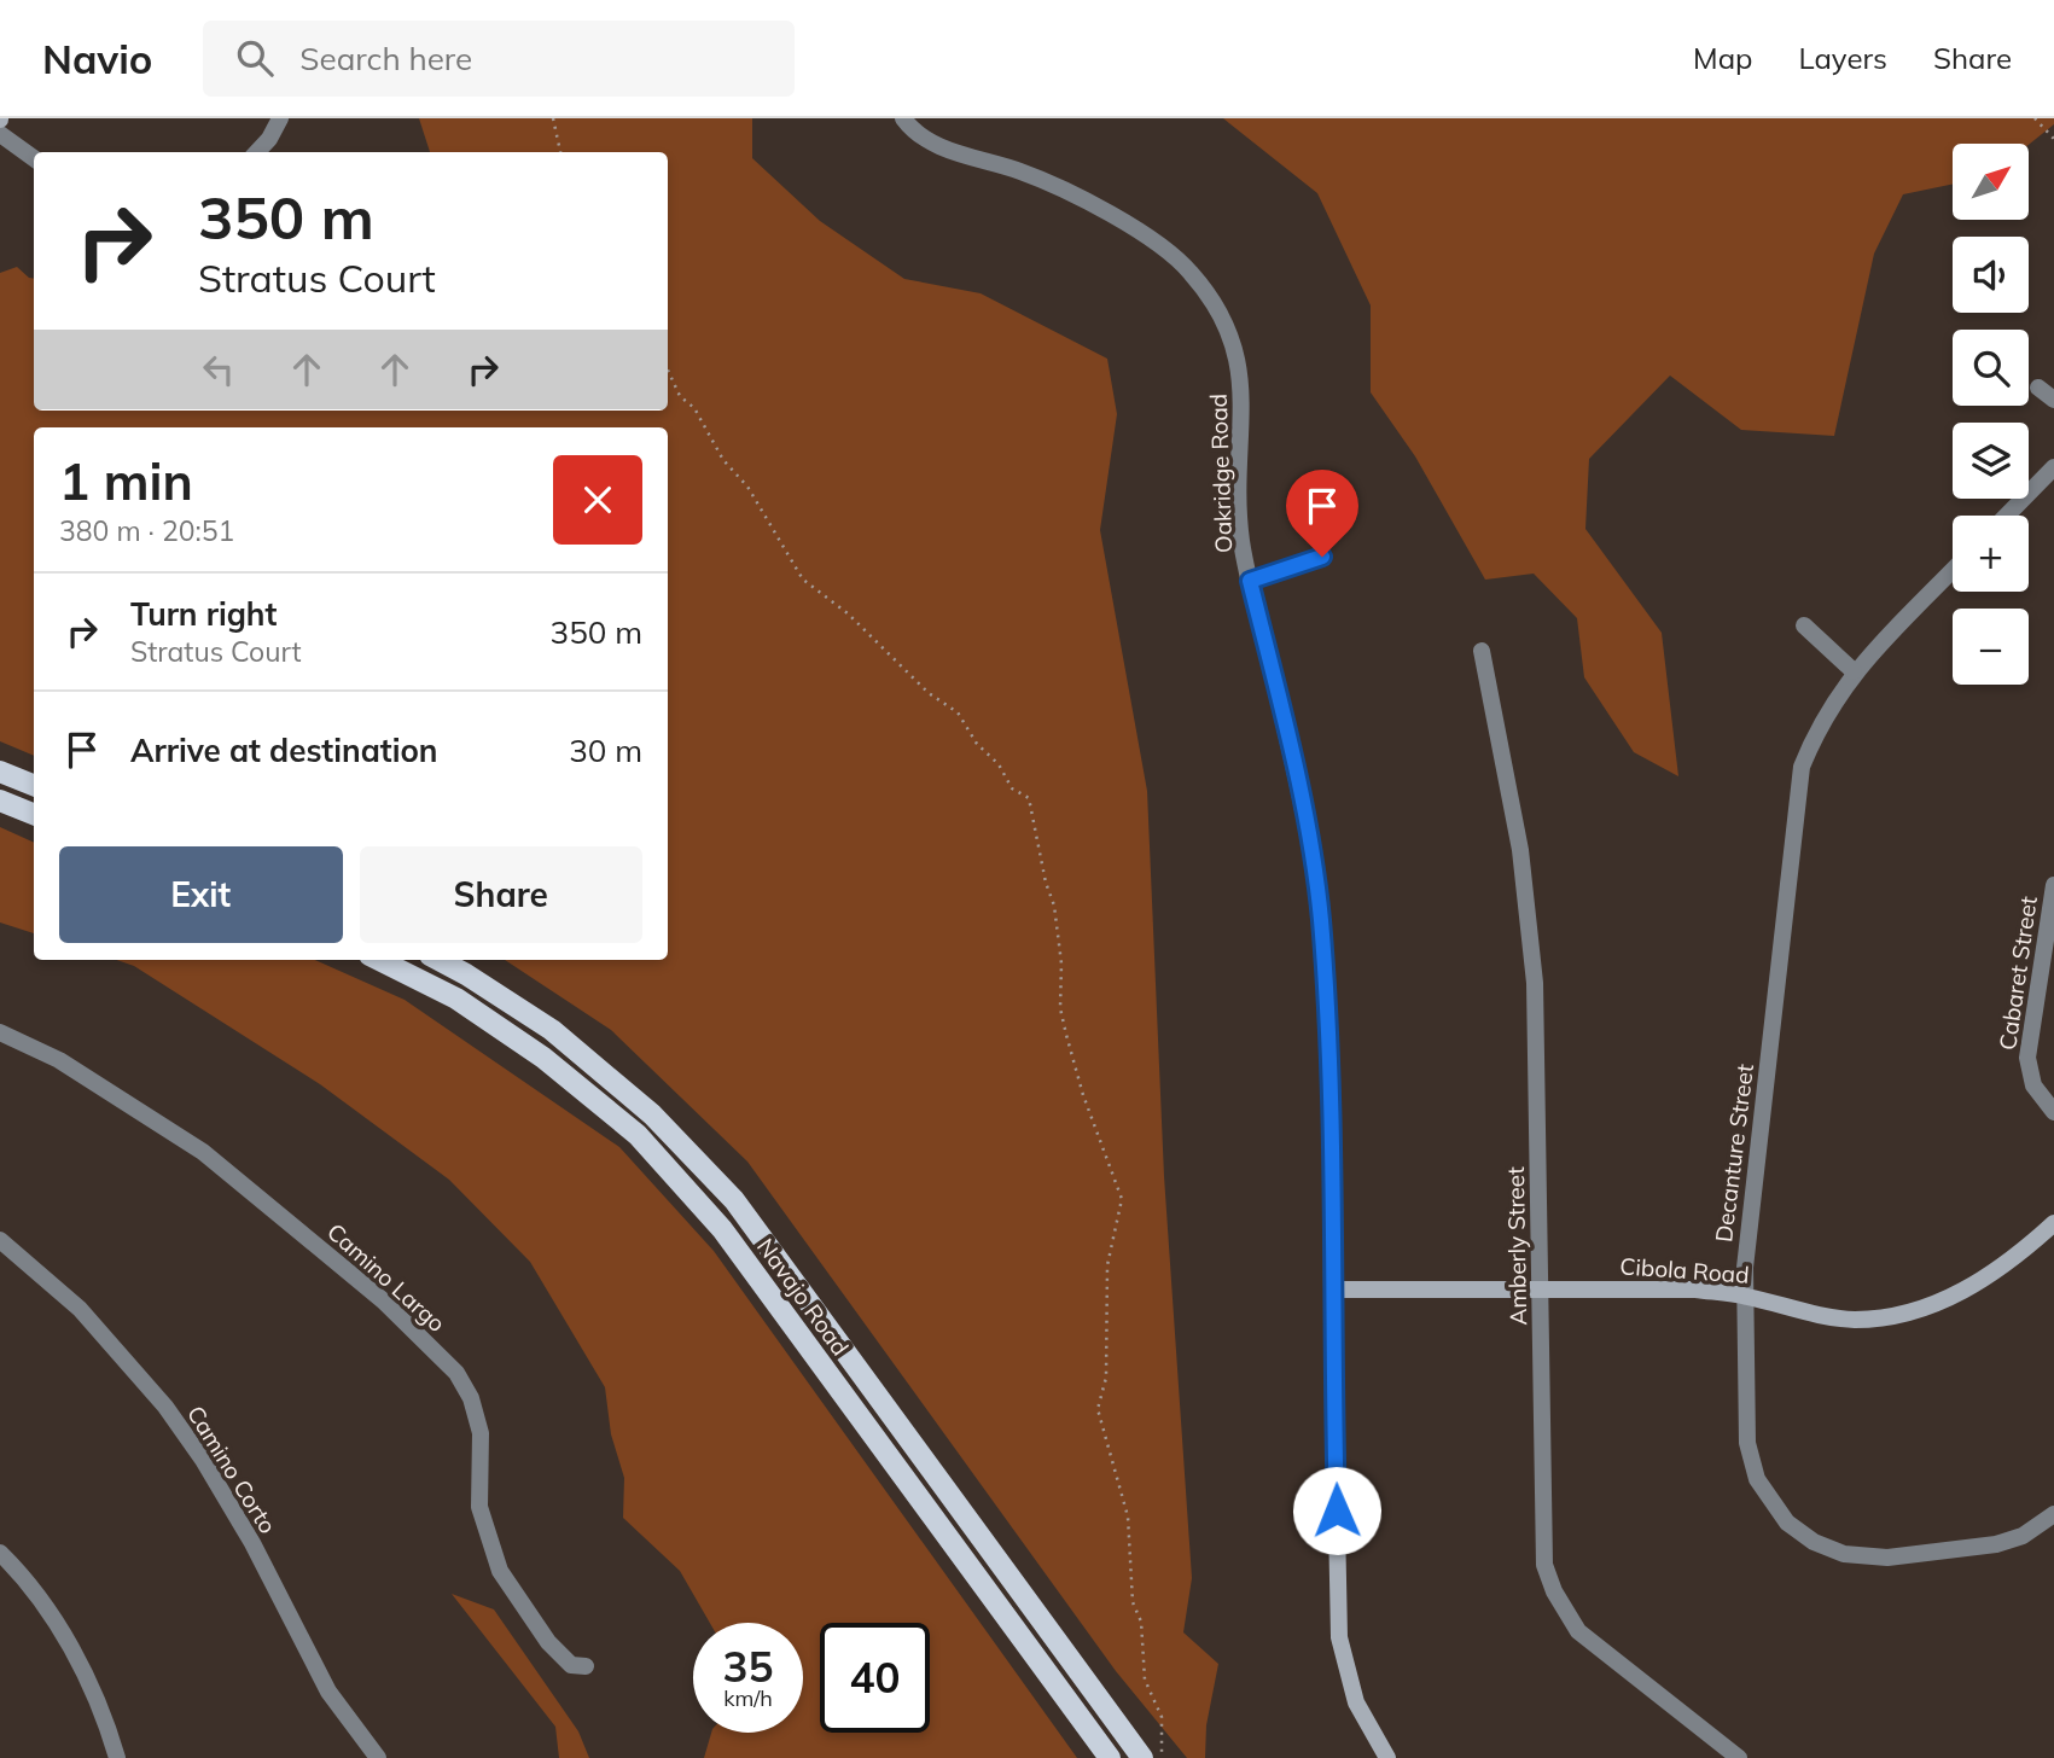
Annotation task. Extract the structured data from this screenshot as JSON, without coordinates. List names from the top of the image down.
{
  "streets": {
    "main road": ["Navajo Road"],
    "street": [
      "Oakridge Road",
      "Cabaret Street",
      "Decanture Street",
      "Amberly Street",
      "Cibola Road",
      "Camino Largo",
      "Camino Corto"
    ]
  },
  "crossings": [
    ["Oakridge Road", "Cibola Road"],
    ["Decanture Street", "Cibola Road"],
    ["Amberly Street", "Cibola Road"]
  ],
  "north": "top right",
  "page": {
    "header": "Navio",
    "search": "Search here",
    "nav": ["Map", "Layers", "Share"],
    "map_buttons": ["+", "−"],
    "turn": ["350 m", "Stratus Court"],
    "heading": ["1 min", "380 m · 20:51"],
    "list": [
      {
        "name": "Turn right",
        "note": "Stratus Court",
        "value": "350 m"
      },
      {
        "name": "Arrive at destination",
        "value": "30 m"
      }
    ],
    "buttons": ["Exit", "Share"],
    "speed": "35 km/h",
    "limit": "40"
  }
}
